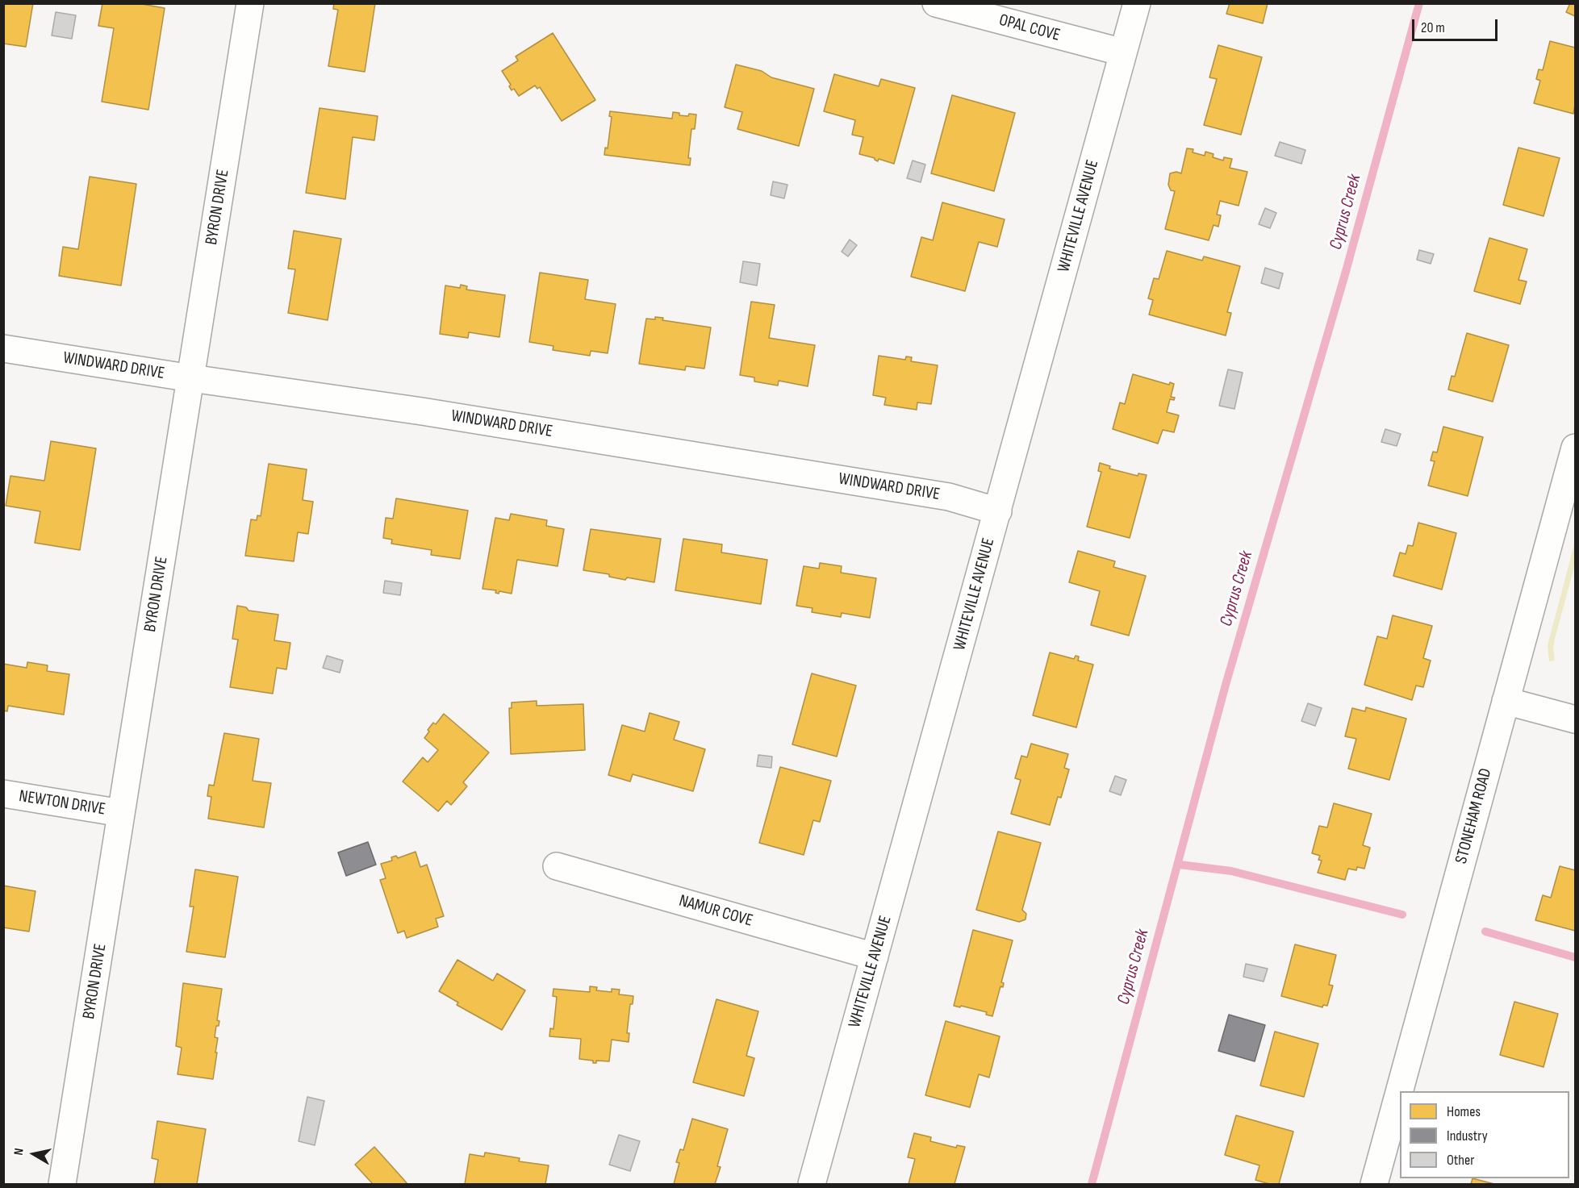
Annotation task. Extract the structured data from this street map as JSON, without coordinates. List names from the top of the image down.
{
  "streets": {
    "street": [
      "OPAL COVE",
      "BYRON DRIVE",
      "WHITEVILLE AVENUE",
      "WINDWARD DRIVE",
      "NEWTON DRIVE",
      "STONEHAM ROAD",
      "NAMUR COVE"
    ]
  },
  "crossings": [
    ["OPAL COVE", "WHITEVILLE AVENUE"],
    ["BYRON DRIVE", "WINDWARD DRIVE"],
    ["BYRON DRIVE", "NEWTON DRIVE"],
    ["WHITEVILLE AVENUE", "WINDWARD DRIVE"],
    ["WHITEVILLE AVENUE", "NAMUR COVE"]
  ],
  "water": ["Cyprus Creek"],
  "legend": ["Homes", "Industry", "Other"],
  "scale_bar": "20 m",
  "north": "left"
}
